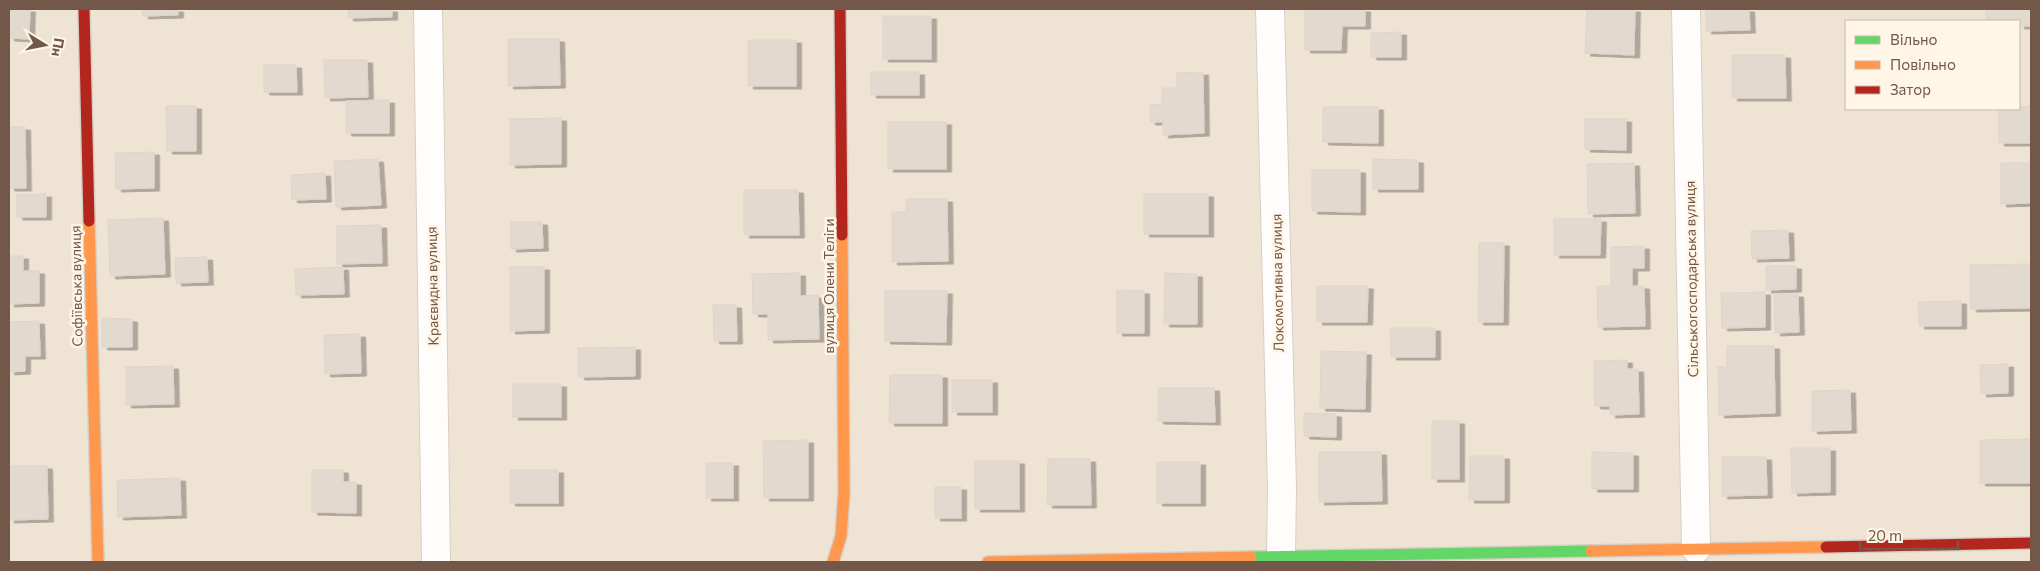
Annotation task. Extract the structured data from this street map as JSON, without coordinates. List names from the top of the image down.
{
  "streets": {
    "street": [
      "Сільськогосподарська вулиця",
      "Локомотивна вулиця",
      "Софіївська вулиця",
      "Краєвидна вулиця",
      "вулиця Олени Теліги"
    ]
  },
  "legend": ["Вільно", "Повільно", "Затор"],
  "scale_bar": "20 m",
  "north": "right"
}
